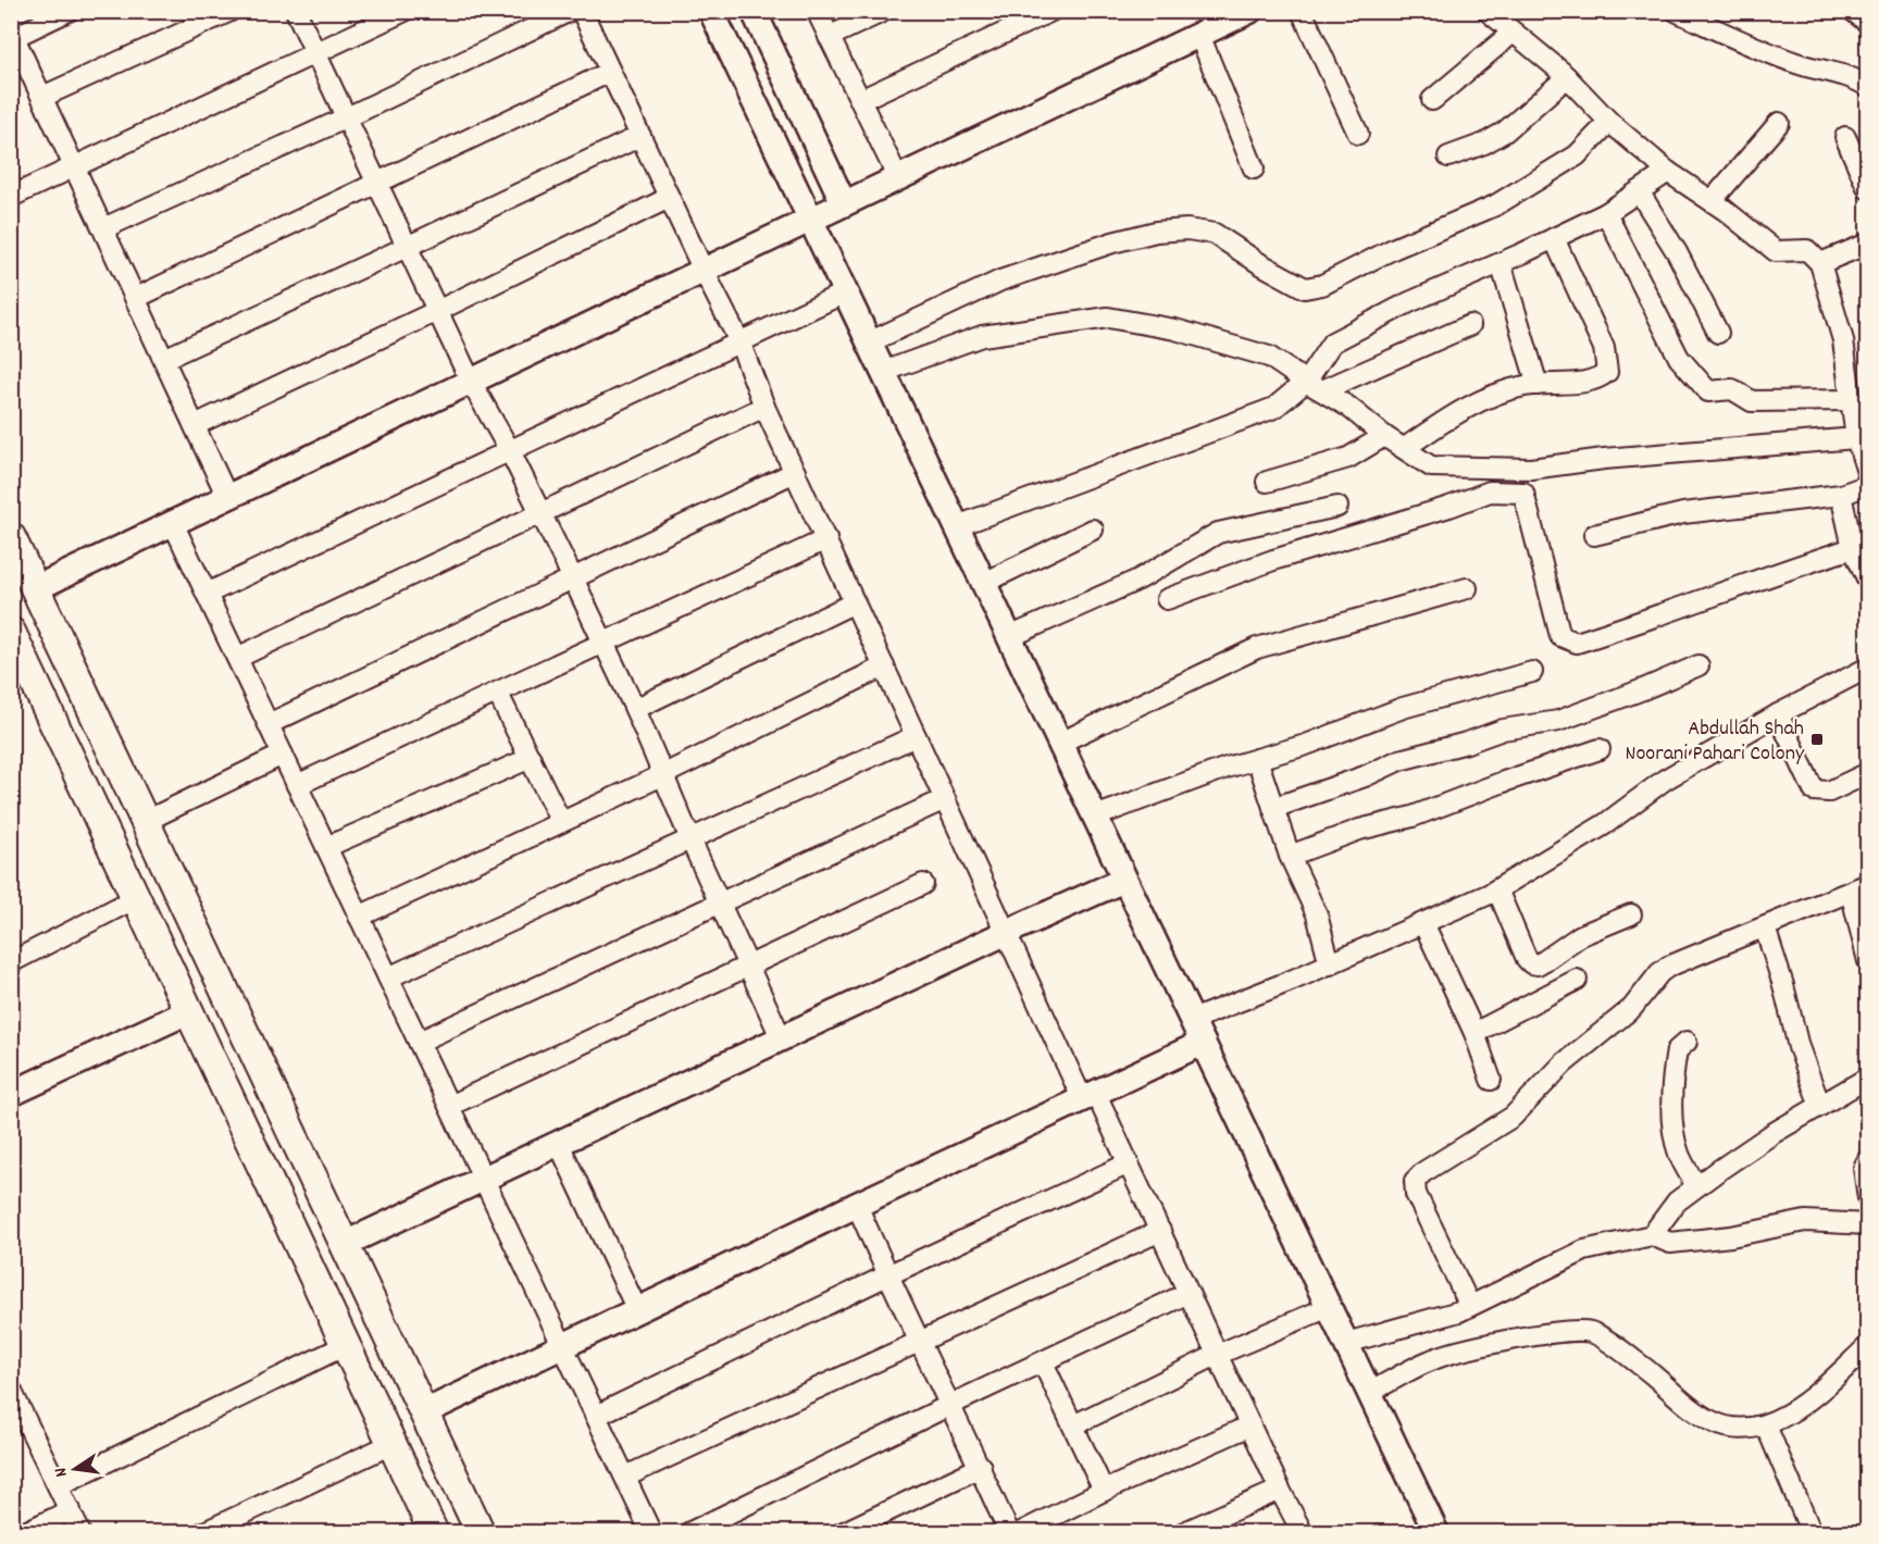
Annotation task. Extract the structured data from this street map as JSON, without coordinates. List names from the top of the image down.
{
  "places": {
    "transit": ["Abdullah Shah Noorani Pahari Colony"]
  },
  "north": "left"
}
